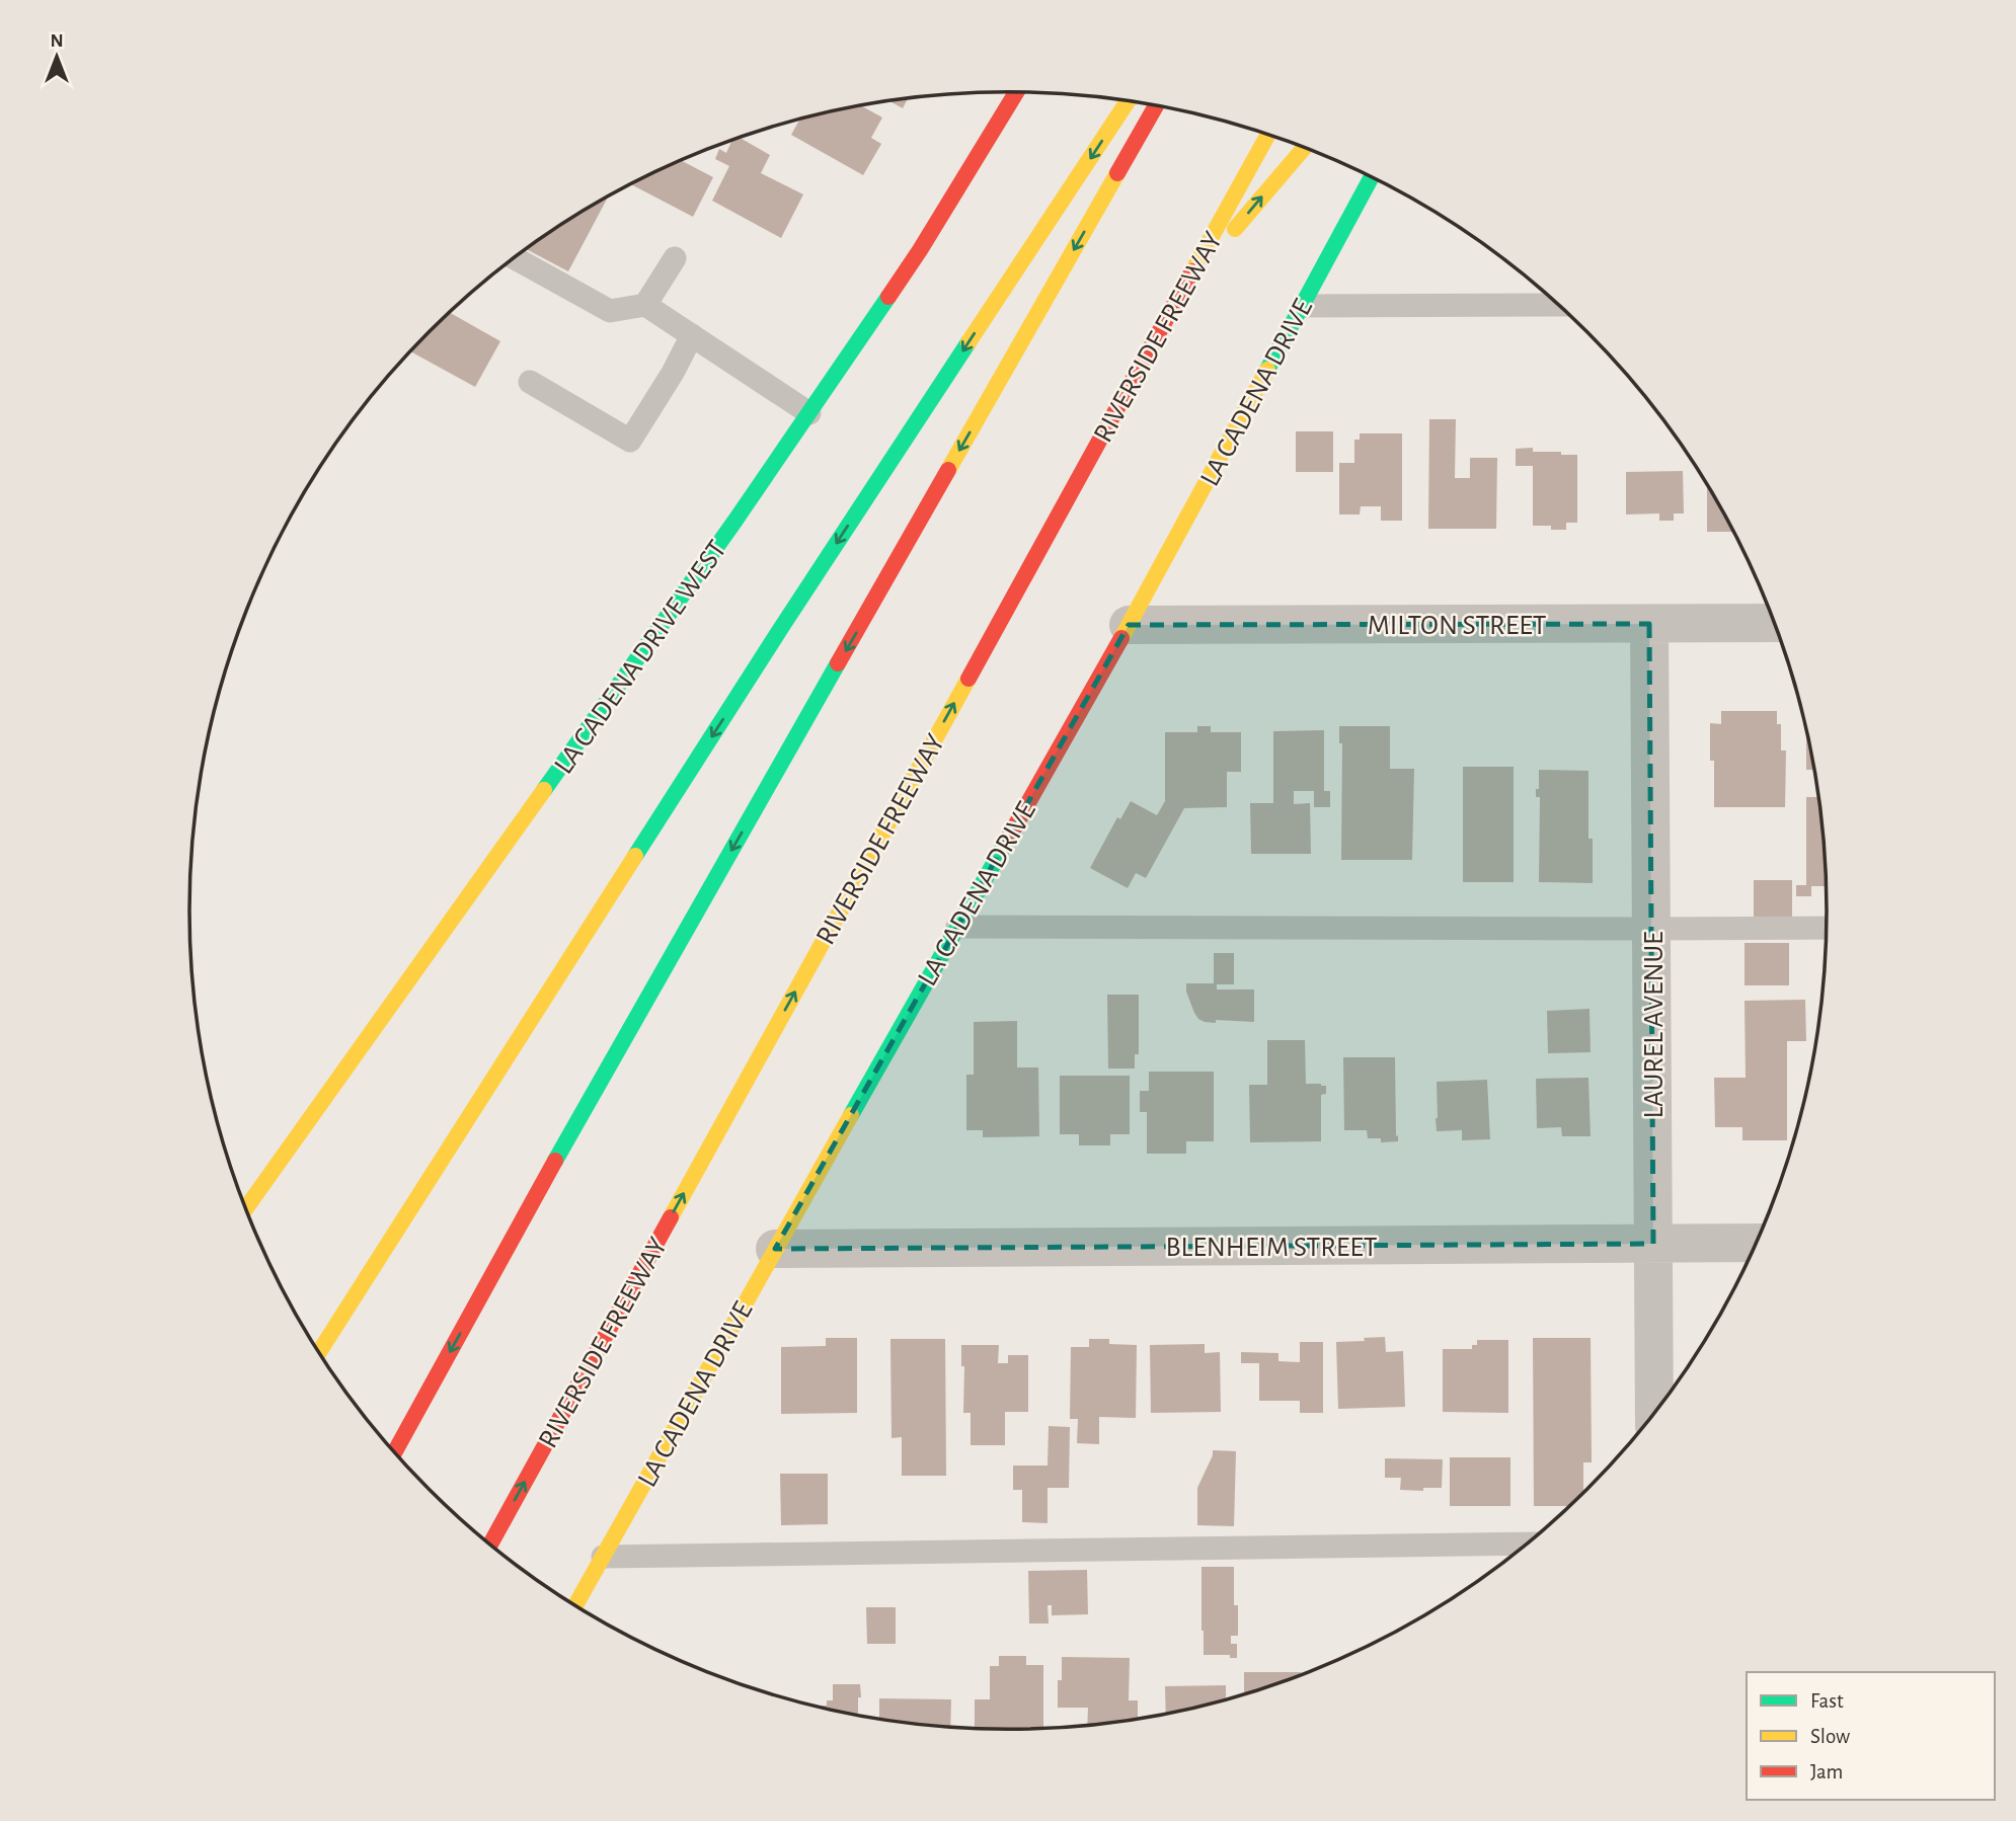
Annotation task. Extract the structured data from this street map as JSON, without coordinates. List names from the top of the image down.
{
  "streets": {
    "main road": ["RIVERSIDE FREEWAY", "LA CADENA DRIVE", "LA CADENA DRIVE WEST"],
    "street": ["MILTON STREET", "LAUREL AVENUE", "BLENHEIM STREET"]
  },
  "crossings": [
    ["LA CADENA DRIVE", "MILTON STREET"],
    ["LA CADENA DRIVE", "BLENHEIM STREET"],
    ["MILTON STREET", "LAUREL AVENUE"],
    ["LAUREL AVENUE", "BLENHEIM STREET"]
  ],
  "legend": ["Fast", "Slow", "Jam"],
  "north": "top"
}
